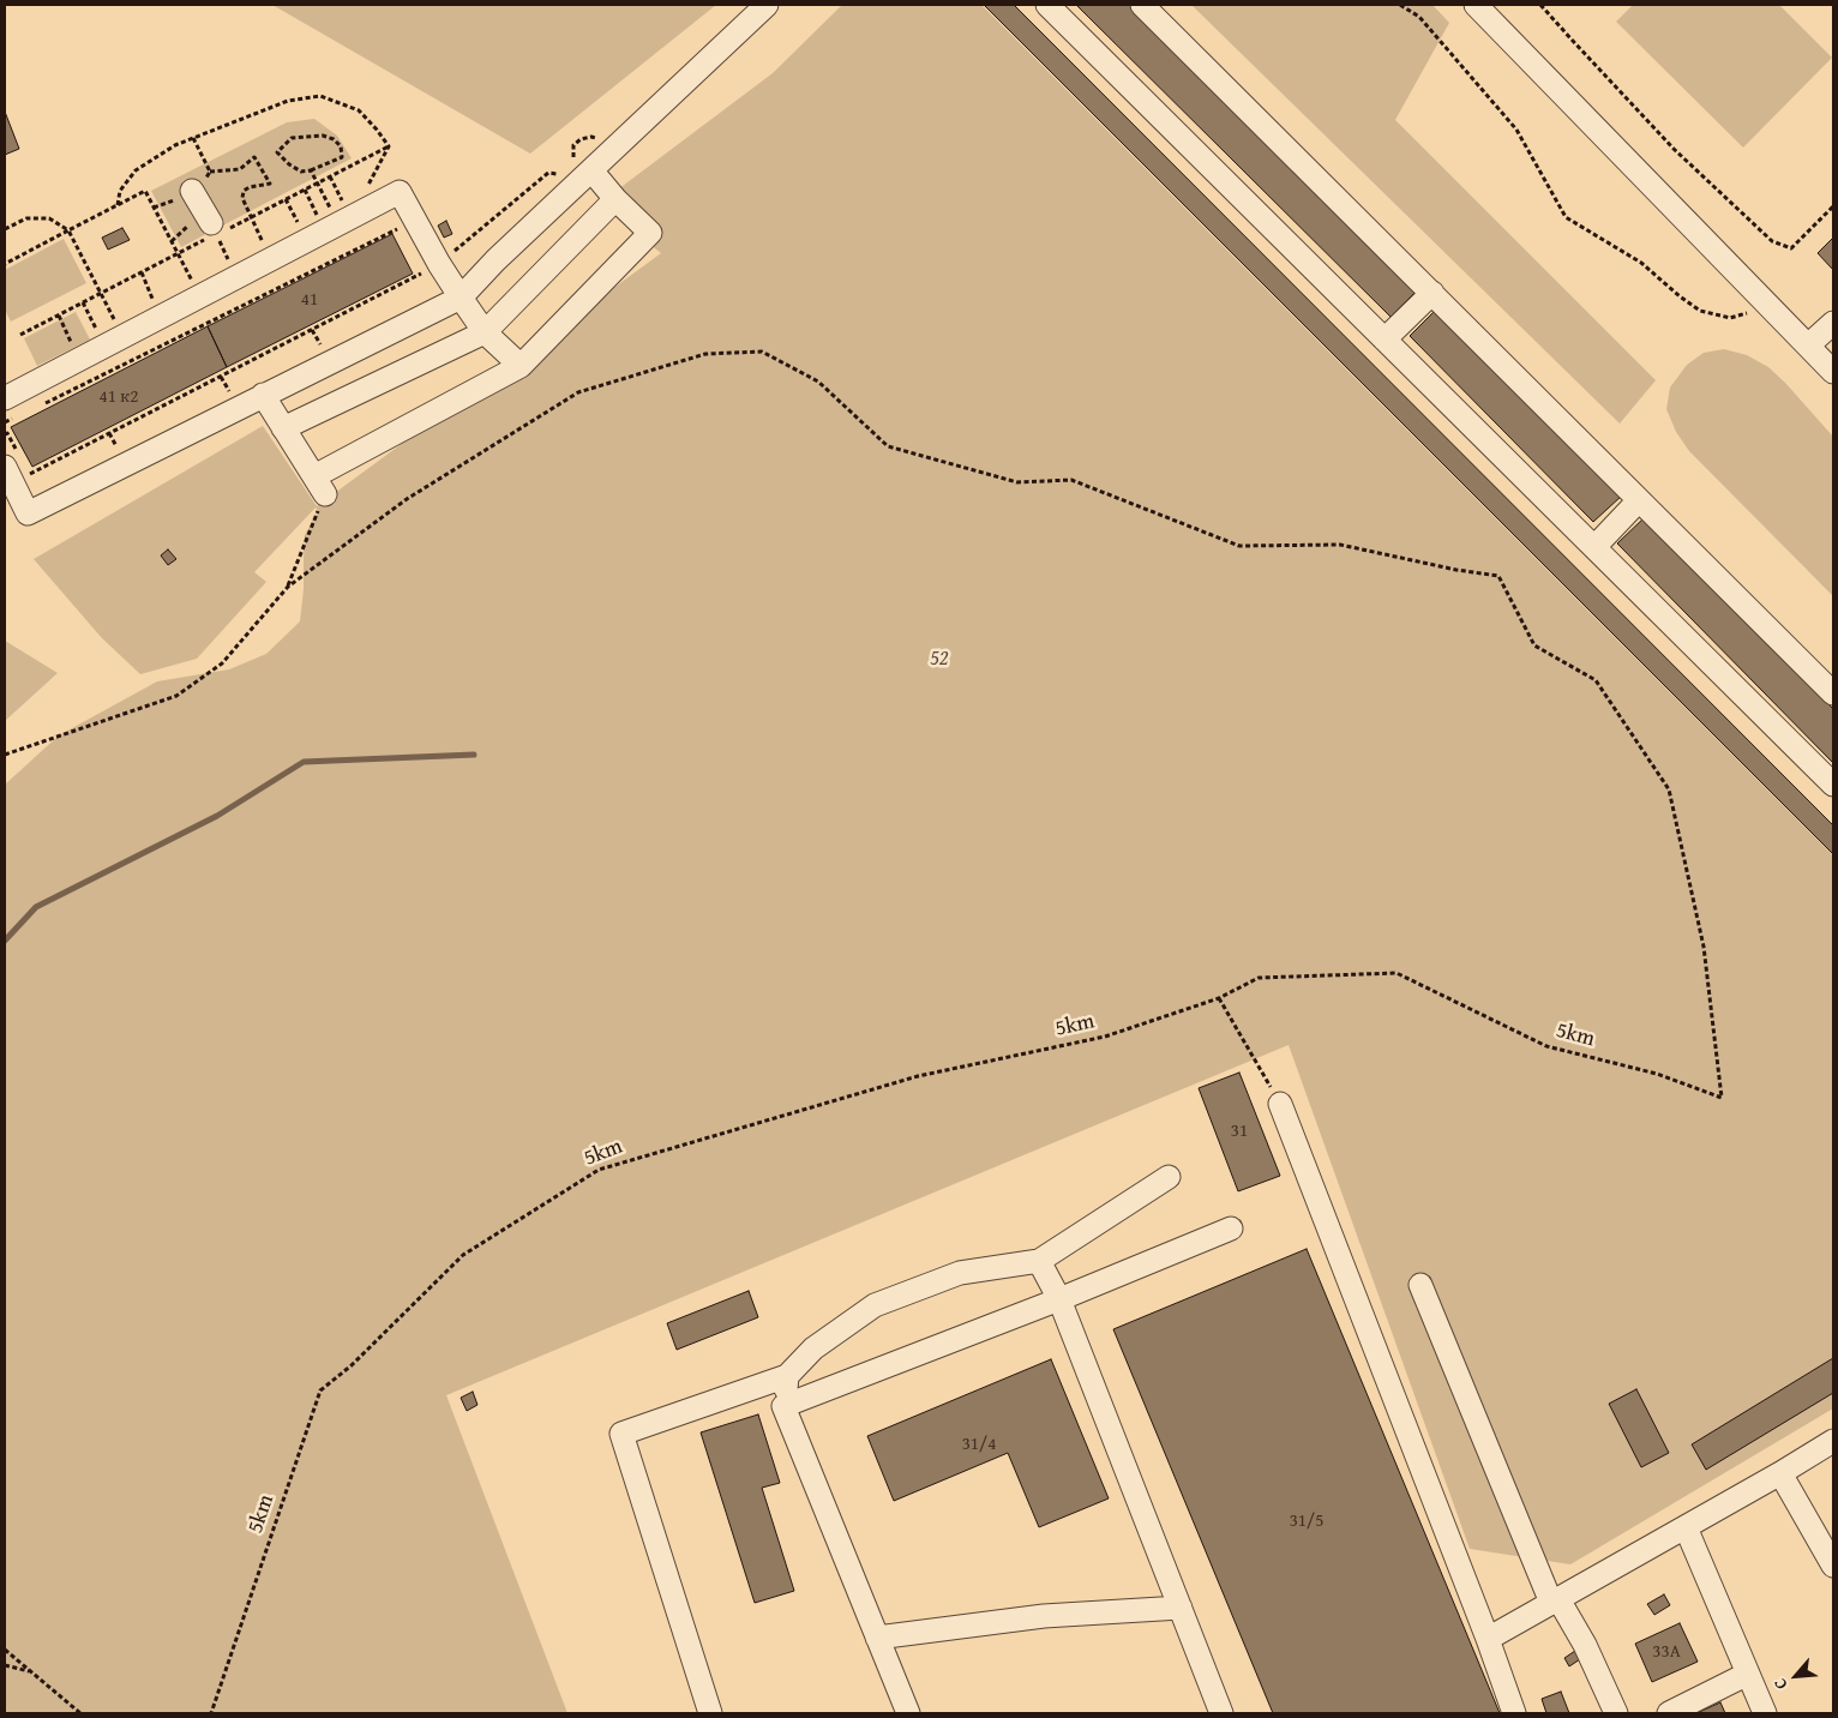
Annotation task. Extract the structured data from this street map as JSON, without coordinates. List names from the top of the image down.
{
  "streets": {
    "path": ["5km"]
  },
  "parks": ["52"],
  "house_numbers": [
    "41",
    "41 к2",
    "31",
    "31/4",
    "31/5",
    "33А"
  ],
  "north": "bottom left"
}
